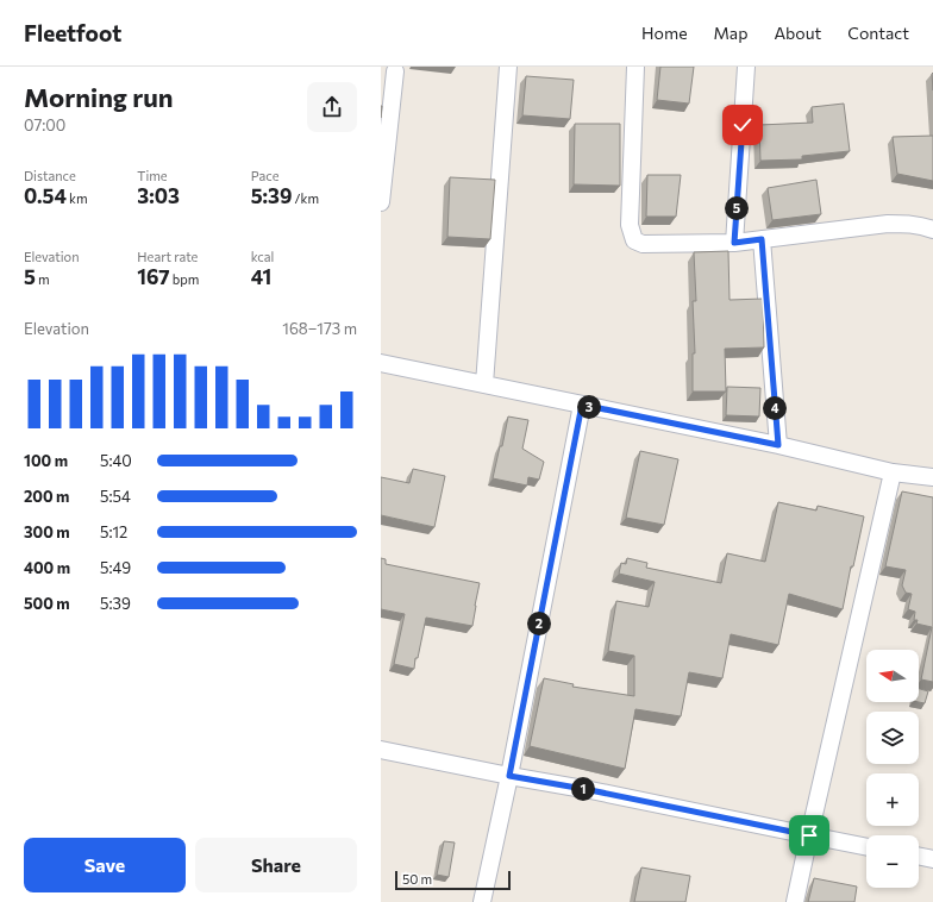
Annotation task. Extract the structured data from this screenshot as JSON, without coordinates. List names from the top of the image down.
{
  "scale_bar": "50 m",
  "north": "left",
  "page": {
    "header": "Fleetfoot",
    "nav": [
      "Home",
      "Map",
      "About",
      "Contact"
    ],
    "heading": ["Morning run", "07:00"],
    "stats": [
      ["Distance", "0.54 km"],
      ["Time", "3:03"],
      ["Pace", "5:39 /km"],
      ["Elevation", "5 m"],
      ["Heart rate", "167 bpm"],
      ["kcal", "41"]
    ],
    "pins": [
      "5",
      "3",
      "4",
      "2",
      "1"
    ],
    "chart": ["Elevation", "168–173 m"],
    "list": [
      {
        "name": "100 m",
        "note": "5:40"
      },
      {
        "name": "200 m",
        "note": "5:54"
      },
      {
        "name": "300 m",
        "note": "5:12"
      },
      {
        "name": "400 m",
        "note": "5:49"
      },
      {
        "name": "500 m",
        "note": "5:39"
      }
    ],
    "map_buttons": ["+", "−"],
    "buttons": ["Save", "Share"],
    "scale": "50 m"
  }
}
